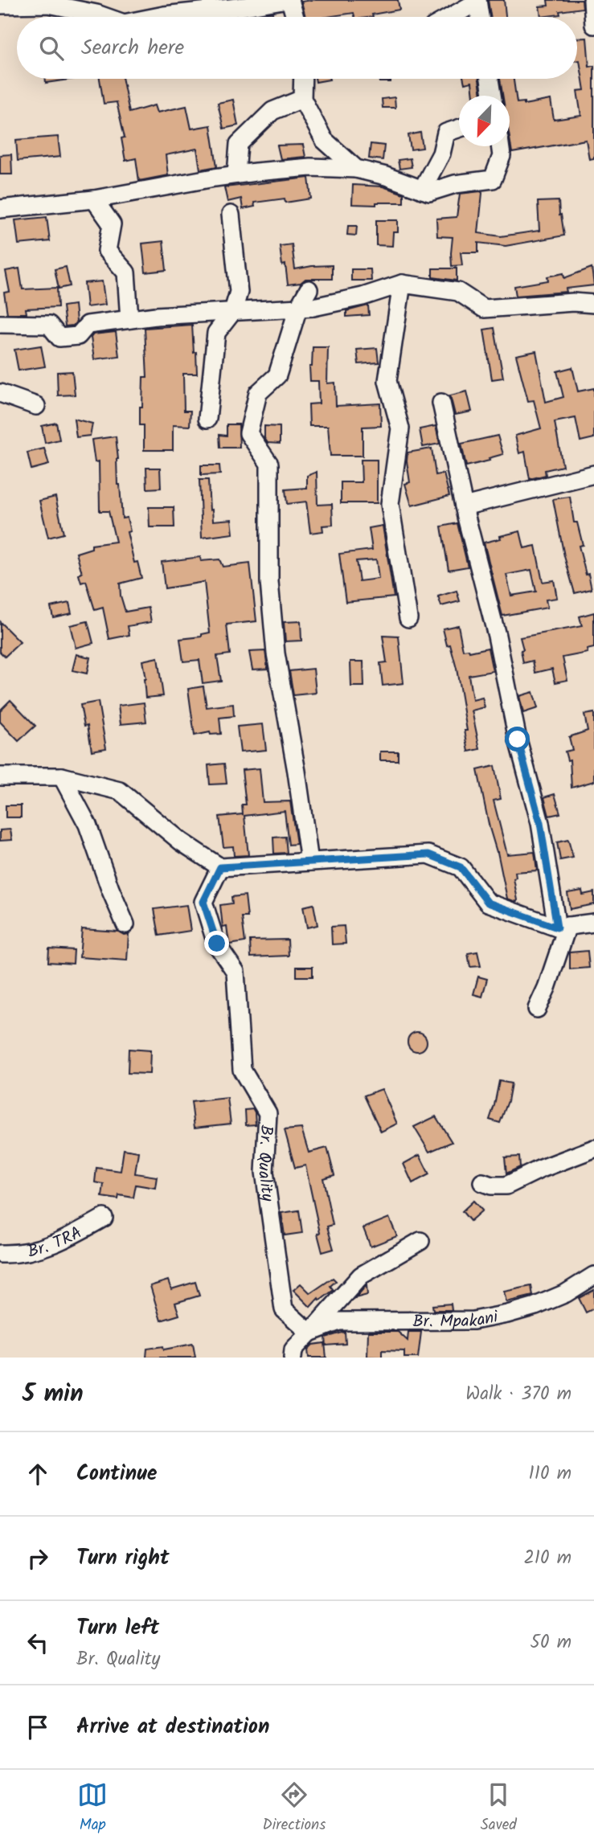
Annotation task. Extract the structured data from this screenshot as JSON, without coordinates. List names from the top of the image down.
{
  "streets": {
    "street": ["Br. Quality", "Br. TRA", "Br. Mpakani"]
  },
  "crossings": [
    ["Br. Quality", "Br. Mpakani"]
  ],
  "north": "bottom left",
  "page": {
    "search": "Search here",
    "heading": ["5 min", "Walk · 370 m"],
    "list": [
      ["Continue", "110 m"],
      ["Turn right", "210 m"],
      ["Turn left", "Br. Quality", "50 m"],
      "Arrive at destination"
    ],
    "nav": ["Map", "Directions", "Saved"]
  }
}
